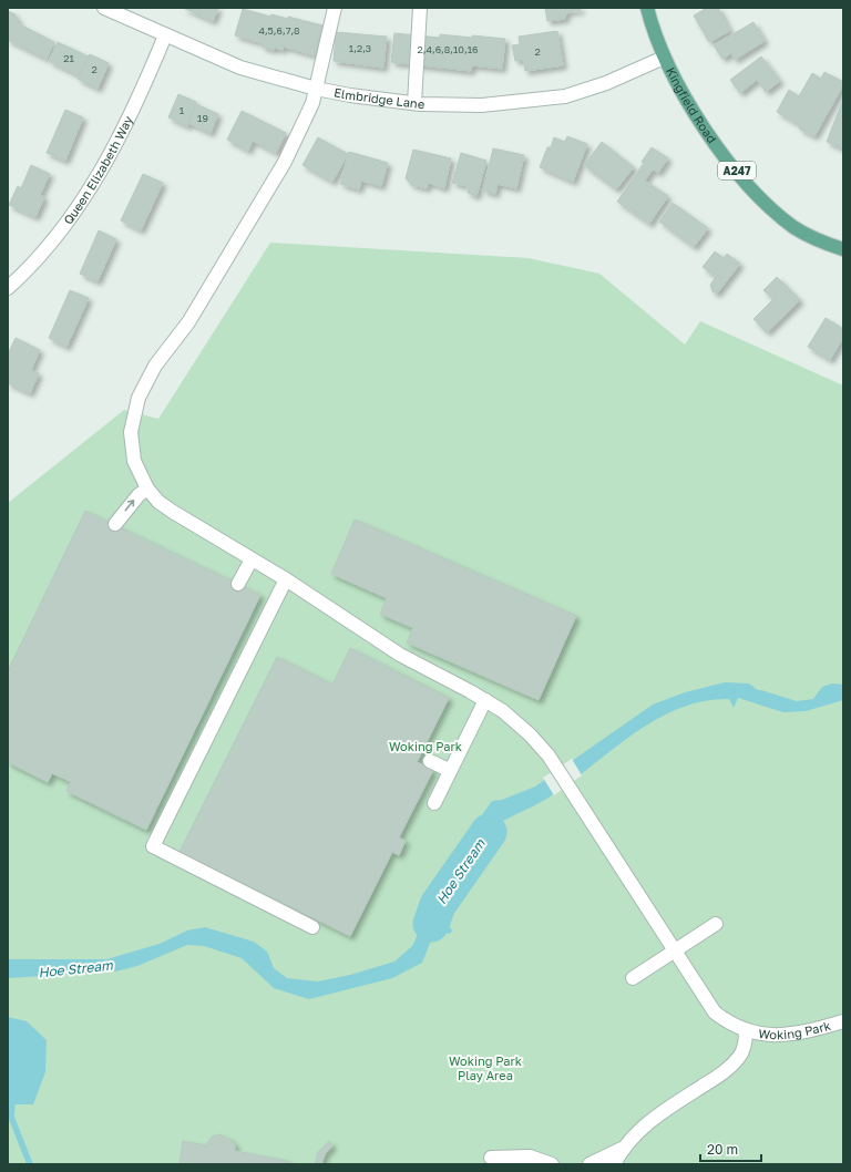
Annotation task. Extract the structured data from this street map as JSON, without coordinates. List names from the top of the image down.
{
  "streets": {
    "main road": ["Kingfield Road", "A247"],
    "street": ["Elmbridge Lane", "Queen Elizabeth Way", "Woking Park"]
  },
  "crossings": [
    ["Elmbridge Lane", "Kingfield Road"],
    ["Elmbridge Lane", "Queen Elizabeth Way"],
    ["Elmbridge Lane", "Woking Park"]
  ],
  "water": ["Hoe Stream"],
  "parks": ["Woking Park", "Woking Park Play Area"],
  "house_numbers": [
    "4,5,6,7,8",
    "1,2,3",
    "2,4,6,8,10,16",
    "2",
    "21",
    "2",
    "1",
    "19"
  ],
  "scale_bar": "20 m"
}
